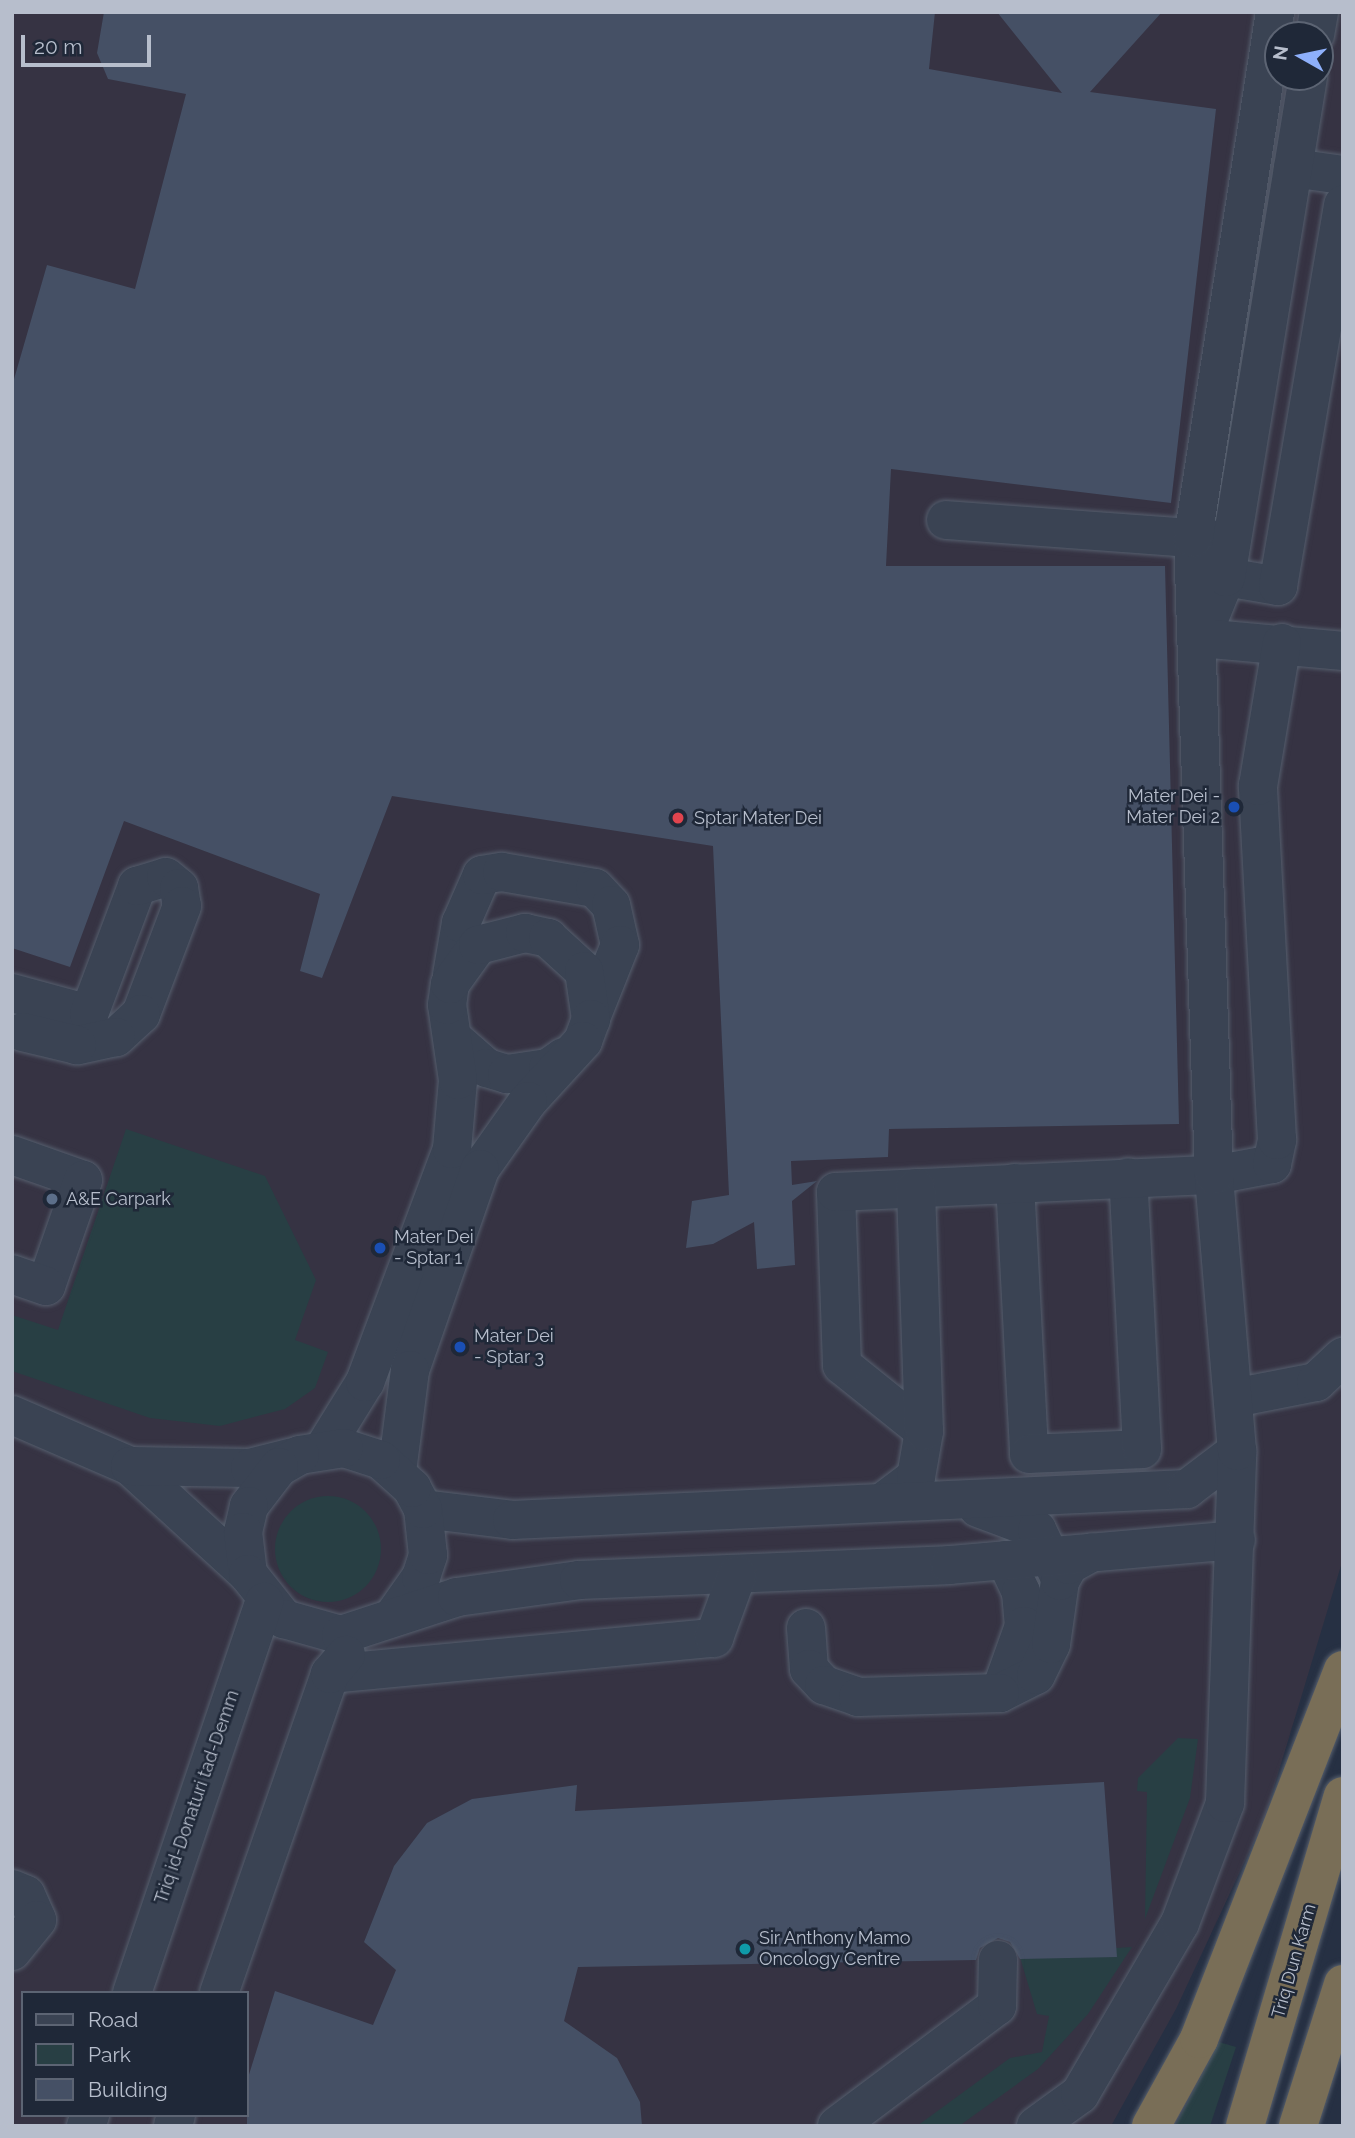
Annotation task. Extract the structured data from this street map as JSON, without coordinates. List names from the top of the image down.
{
  "streets": {
    "highway": ["Triq Dun Karm"],
    "lane": ["Triq id-Donaturi tad-Demm"]
  },
  "places": [
    "Mater Dei - Mater Dei 2",
    "Sptar Mater Dei",
    "A&E Carpark",
    "Mater Dei - Sptar 1",
    "Mater Dei - Sptar 3",
    "Sir Anthony Mamo Oncology Centre"
  ],
  "legend": ["Road", "Park", "Building"],
  "scale_bar": "20 m",
  "north": "left"
}
